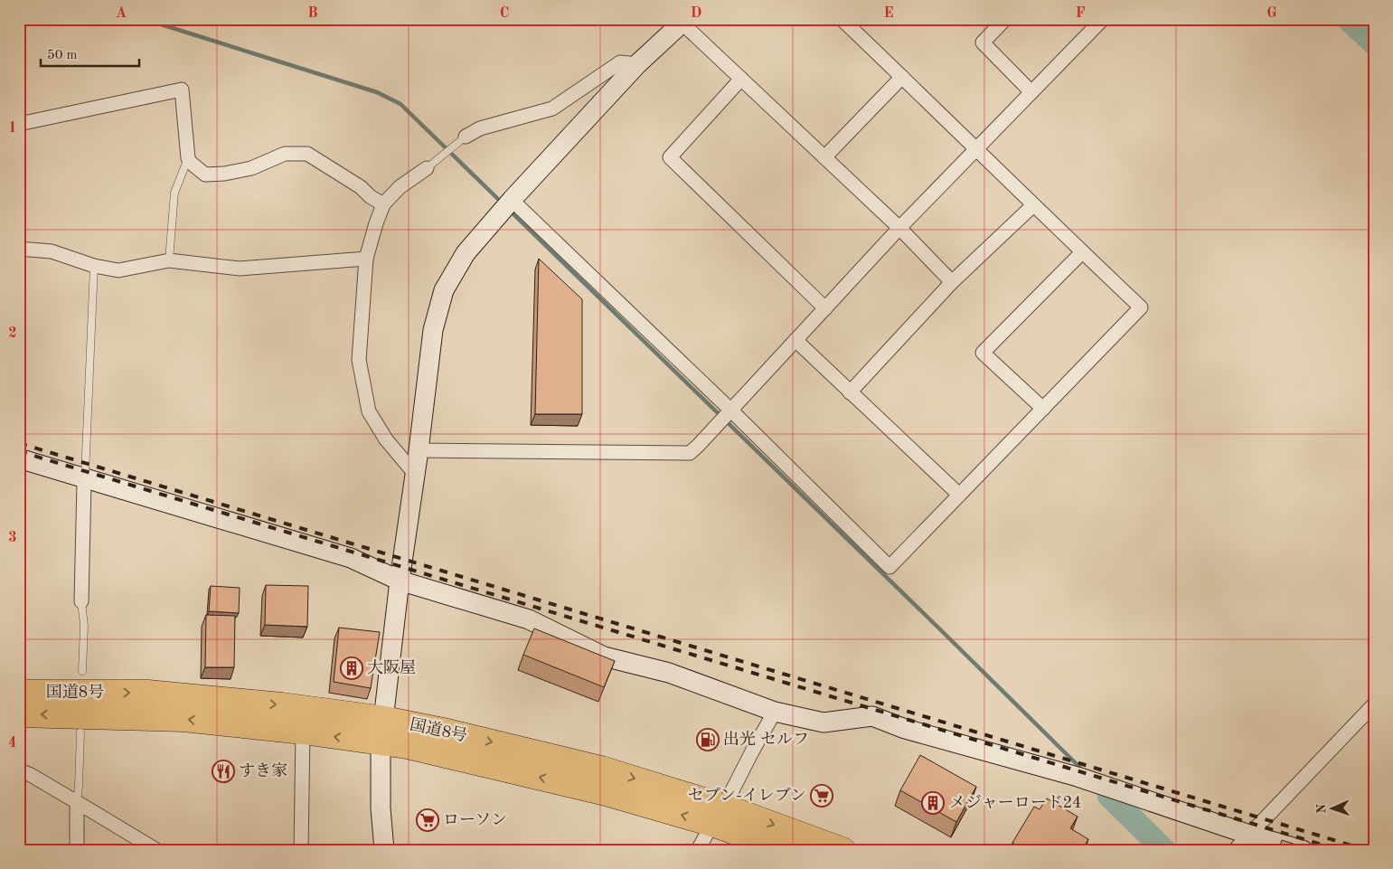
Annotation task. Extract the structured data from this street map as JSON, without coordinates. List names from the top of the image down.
{
  "streets": {
    "highway": ["国道8号"]
  },
  "places": {
    "building": ["大阪屋", "メジャーロード24"],
    "fuel station": ["出光 セルフ"],
    "restaurant": ["すき家"],
    "supermarket": ["セブン-イレブン", "ローソン"]
  },
  "scale_bar": "50 m",
  "north": "left",
  "grid": {
    "columns": [
      "A",
      "B",
      "C",
      "D",
      "E",
      "F",
      "G"
    ],
    "rows": [
      "1",
      "2",
      "3",
      "4"
    ]
  }
}
